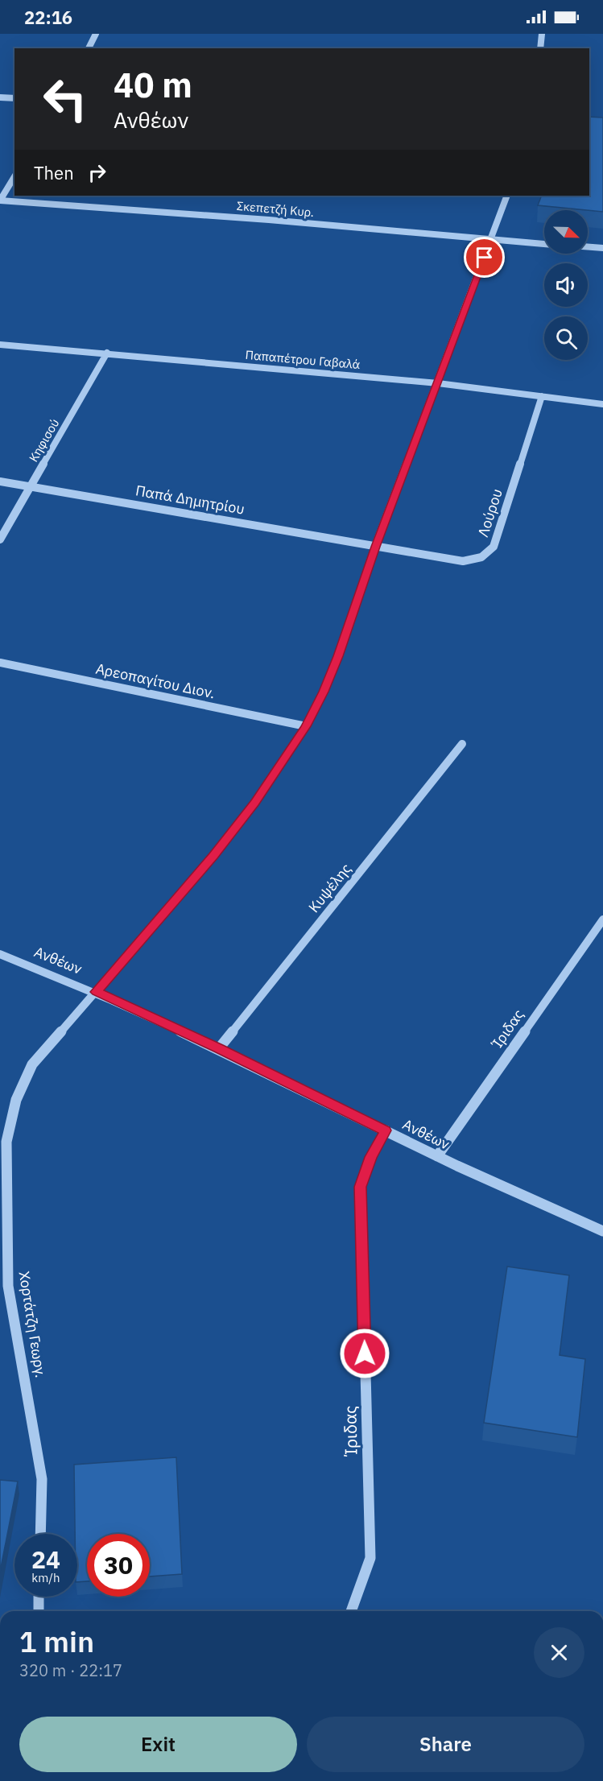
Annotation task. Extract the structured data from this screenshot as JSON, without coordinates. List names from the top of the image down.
{
  "streets": {
    "street": [
      "Σκεπετζή Κυρ.",
      "Παπαπέτρου Γαβαλά",
      "Κηφισού",
      "Παπά Δημητρίου",
      "Λούρου",
      "Αρεοπαγίτου Διον.",
      "Κυψέλης",
      "Ανθέων",
      "Ίριδας",
      "Χορτάτζη Γεωργ."
    ]
  },
  "crossings": [
    ["Σκεπετζή Κυρ.", "Χορτάτζη Γεωργ."],
    ["Παπαπέτρου Γαβαλά", "Κηφισού"],
    ["Παπαπέτρου Γαβαλά", "Λούρου"],
    ["Παπαπέτρου Γαβαλά", "Χορτάτζη Γεωργ."],
    ["Κηφισού", "Παπά Δημητρίου"],
    ["Παπά Δημητρίου", "Λούρου"],
    ["Παπά Δημητρίου", "Χορτάτζη Γεωργ."],
    ["Λούρου", "Χορτάτζη Γεωργ."],
    ["Αρεοπαγίτου Διον.", "Χορτάτζη Γεωργ."],
    ["Κυψέλης", "Ανθέων"],
    ["Ανθέων", "Ίριδας"],
    ["Ανθέων", "Χορτάτζη Γεωργ."]
  ],
  "north": "bottom right",
  "page": {
    "status": "22:16",
    "turn": ["40 m", "Ανθέων"],
    "then": "Then",
    "speed": "24 km/h",
    "limit": "30",
    "heading": ["1 min", "320 m · 22:17"],
    "buttons": ["Exit", "Share"]
  }
}
